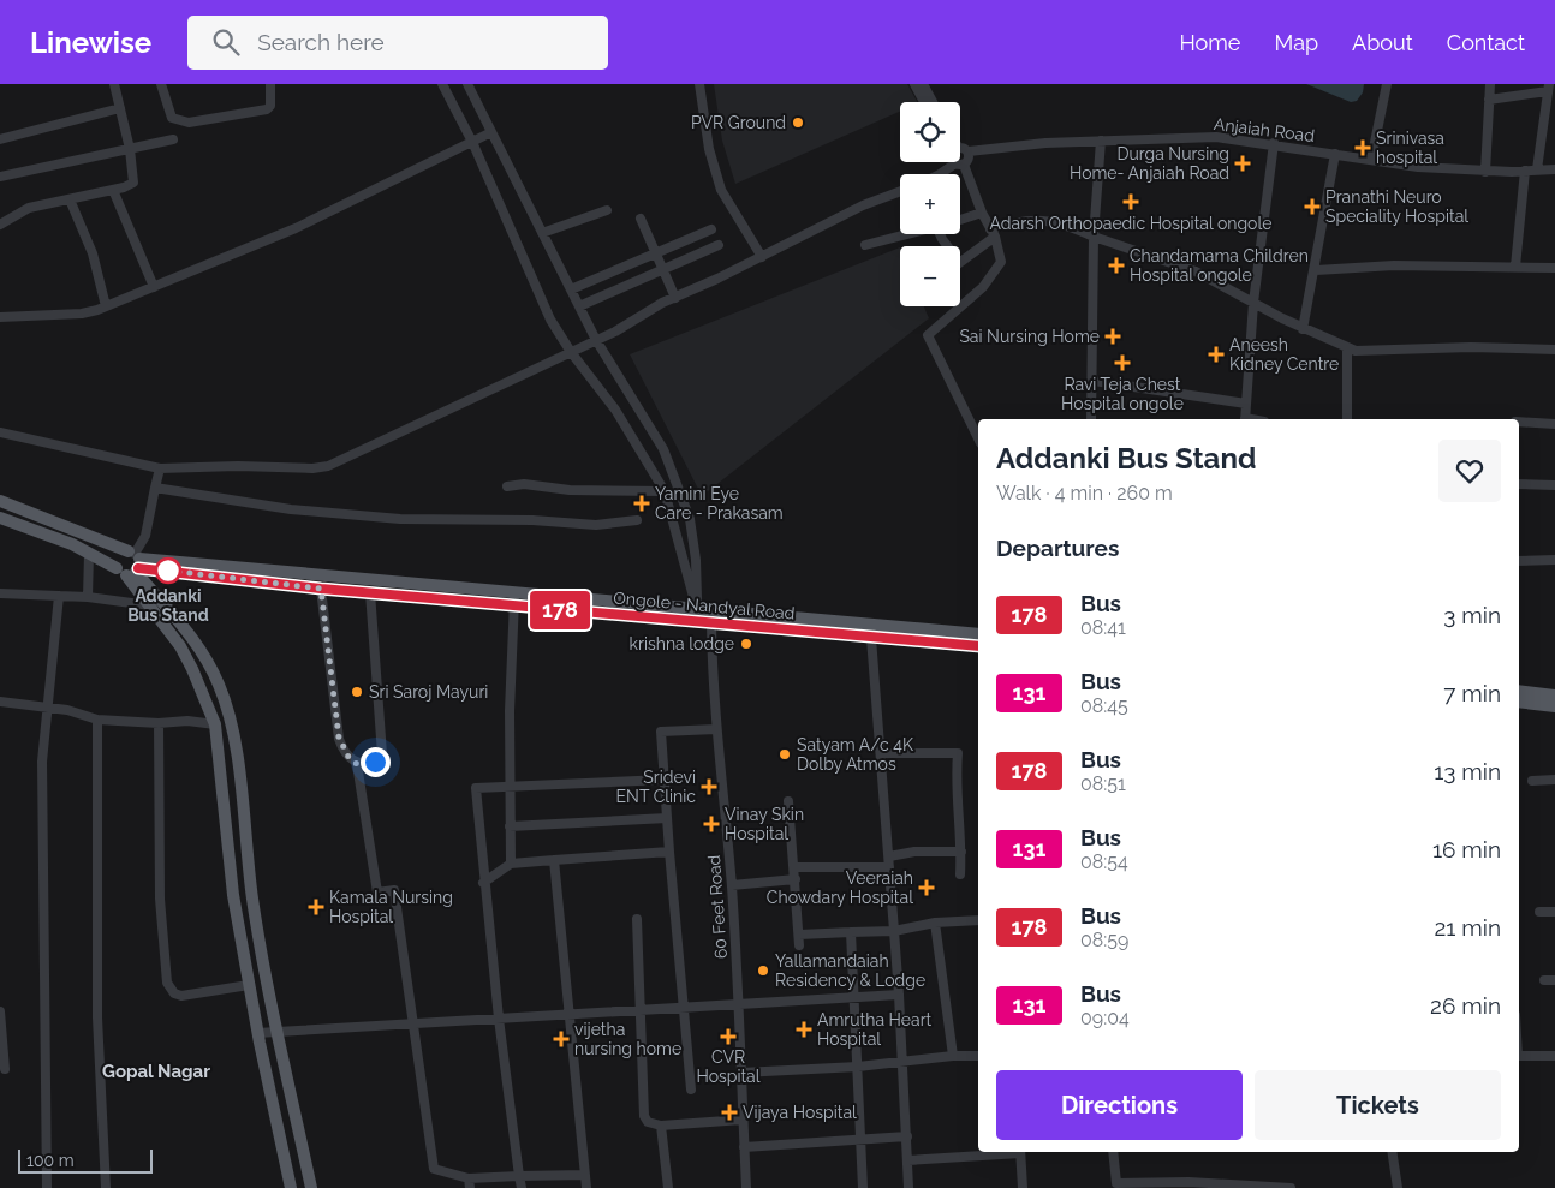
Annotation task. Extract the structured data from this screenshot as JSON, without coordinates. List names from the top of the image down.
{
  "streets": {
    "main road": ["Ongole - Nandyal Road"],
    "street": ["Anjaiah Road", "60 Feet Road"]
  },
  "crossings": [
    ["Ongole - Nandyal Road", "60 Feet Road"]
  ],
  "districts": ["Gopal Nagar"],
  "places": {
    "other": [
      "PVR Ground",
      "Addanki Bus Stand",
      "krishna lodge",
      "Sri Saroj Mayuri",
      "Satyam A/c 4K Dolby Atmos",
      "Yallamandaiah Residency & Lodge"
    ],
    "health": [
      "Srinivasa hospital",
      "Durga Nursing Home- Anjaiah Road",
      "Adarsh Orthopaedic Hospital ongole",
      "Pranathi Neuro Speciality Hospital",
      "Chandamama Children Hospital ongole",
      "Sai Nursing Home",
      "Aneesh Kidney Centre",
      "Ravi Teja Chest Hospital ongole",
      "Yamini Eye Care - Prakasam",
      "Sridevi ENT Clinic",
      "Vinay Skin Hospital",
      "Veeraiah Chowdary Hospital",
      "Kamala Nursing Hospital",
      "Amrutha Heart Hospital",
      "CVR Hospital",
      "vijetha nursing home",
      "Vijaya Hospital"
    ]
  },
  "lines": ["bus line 178"],
  "scale_bar": "100 m",
  "page": {
    "header": "Linewise",
    "search": "Search here",
    "nav": [
      "Home",
      "Map",
      "About",
      "Contact"
    ],
    "on_map": "178",
    "map_buttons": ["+", "−"],
    "heading": [
      ["Addanki Bus Stand", "Walk · 4 min · 260 m"],
      "Departures"
    ],
    "list": [
      {
        "mark": "178",
        "name": "Bus",
        "note": "08:41",
        "value": "3 min"
      },
      {
        "mark": "131",
        "name": "Bus",
        "note": "08:45",
        "value": "7 min"
      },
      {
        "mark": "178",
        "name": "Bus",
        "note": "08:51",
        "value": "13 min"
      },
      {
        "mark": "131",
        "name": "Bus",
        "note": "08:54",
        "value": "16 min"
      },
      {
        "mark": "178",
        "name": "Bus",
        "note": "08:59",
        "value": "21 min"
      },
      {
        "mark": "131",
        "name": "Bus",
        "note": "09:04",
        "value": "26 min"
      }
    ],
    "buttons": ["Directions", "Tickets"],
    "scale": "100 m"
  }
}
